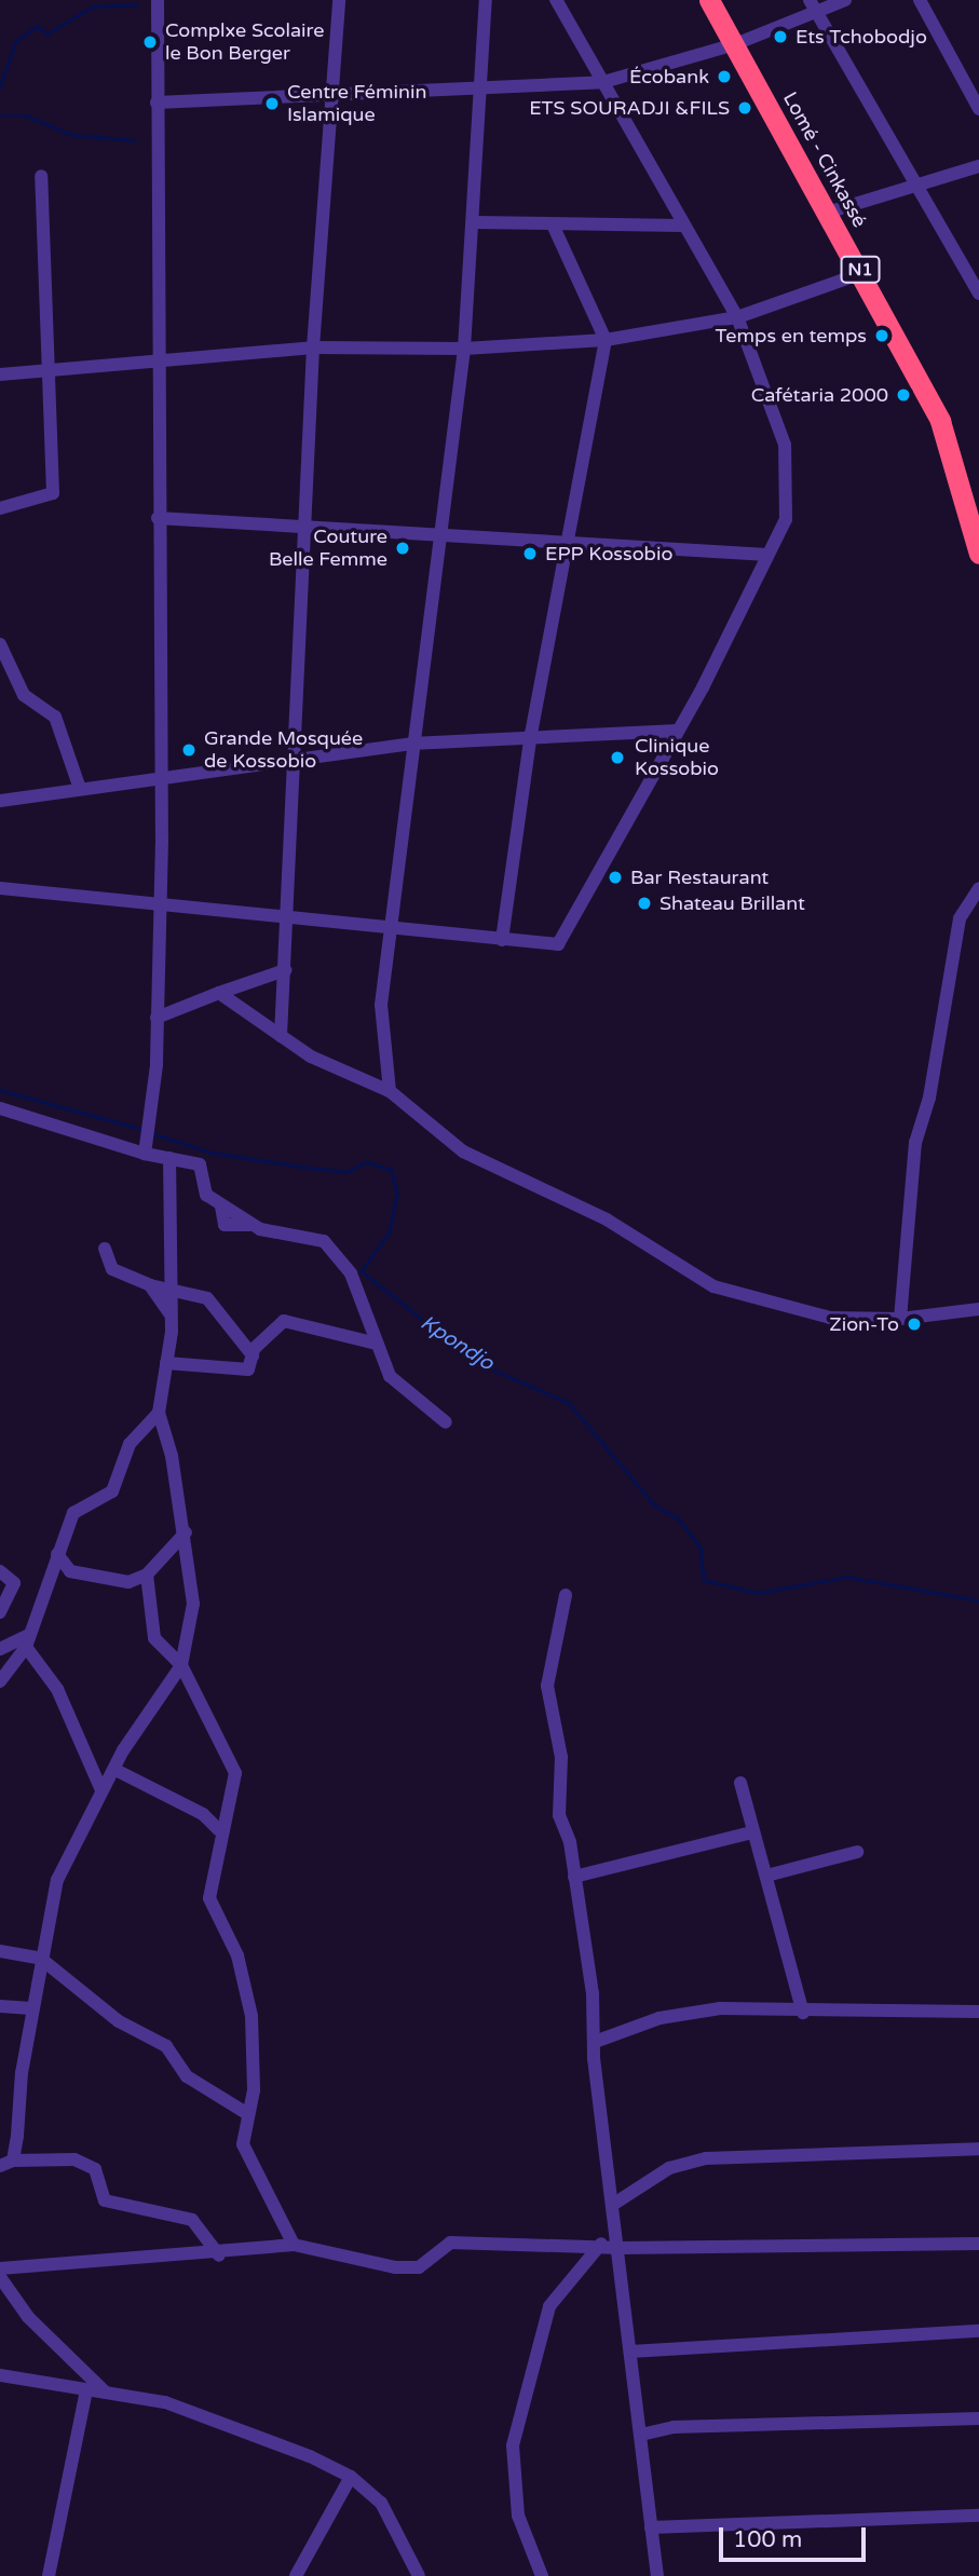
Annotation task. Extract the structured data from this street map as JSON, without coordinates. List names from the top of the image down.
{
  "streets": {
    "highway": ["Lomé - Cinkassé", "N1"]
  },
  "water": ["Kpondjo"],
  "places": [
    "Ets Tchobodjo",
    "Complxe Scolaire le Bon Berger",
    "Écobank",
    "Centre Féminin Islamique",
    "ETS SOURADJI &FILS",
    "Temps en temps",
    "Cafétaria 2000",
    "Couture Belle Femme",
    "EPP Kossobio",
    "Grande Mosquée de Kossobio",
    "Clinique Kossobio",
    "Bar Restaurant",
    "Shateau Brillant",
    "Zion-To"
  ],
  "scale_bar": "100 m"
}
